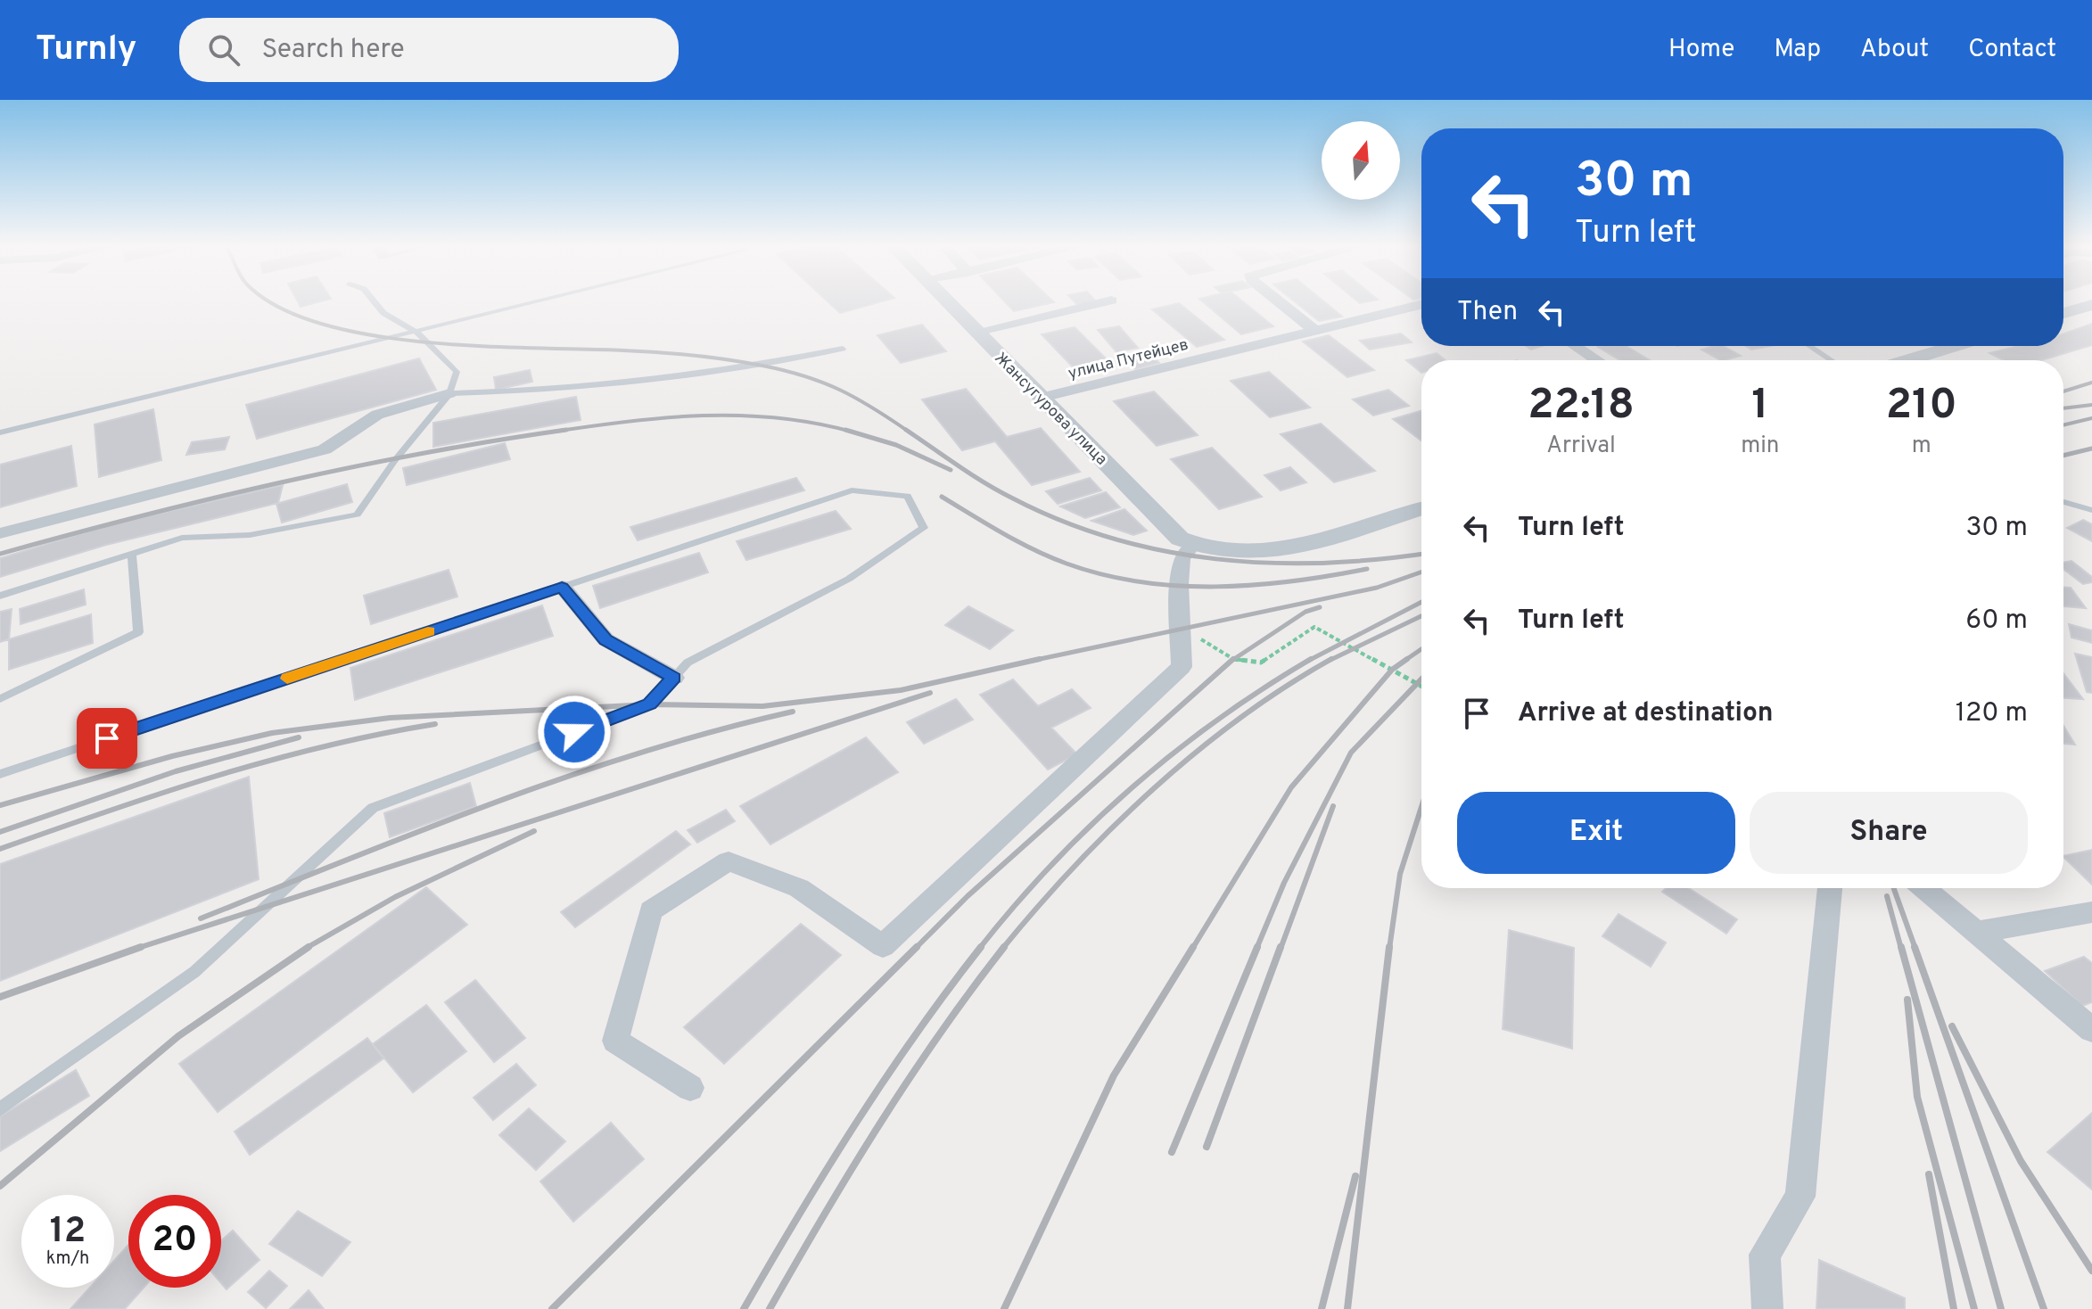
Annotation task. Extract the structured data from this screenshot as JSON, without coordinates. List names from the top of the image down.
{
  "streets": {
    "street": ["улица Путейцев", "Жансугурова улица"]
  },
  "crossings": [
    ["улица Путейцев", "Жансугурова улица"]
  ],
  "north": "top",
  "page": {
    "header": "Turnly",
    "search": "Search here",
    "nav": [
      "Home",
      "Map",
      "About",
      "Contact"
    ],
    "turn": ["30 m", "Turn left"],
    "then": "Then",
    "eta": [
      "22:18",
      "Arrival",
      "1",
      "min",
      "210",
      "m"
    ],
    "list": [
      {
        "name": "Turn left",
        "value": "30 m"
      },
      {
        "name": "Turn left",
        "value": "60 m"
      },
      {
        "name": "Arrive at destination",
        "value": "120 m"
      }
    ],
    "buttons": ["Exit", "Share"],
    "speed": "12 km/h",
    "limit": "20"
  }
}
